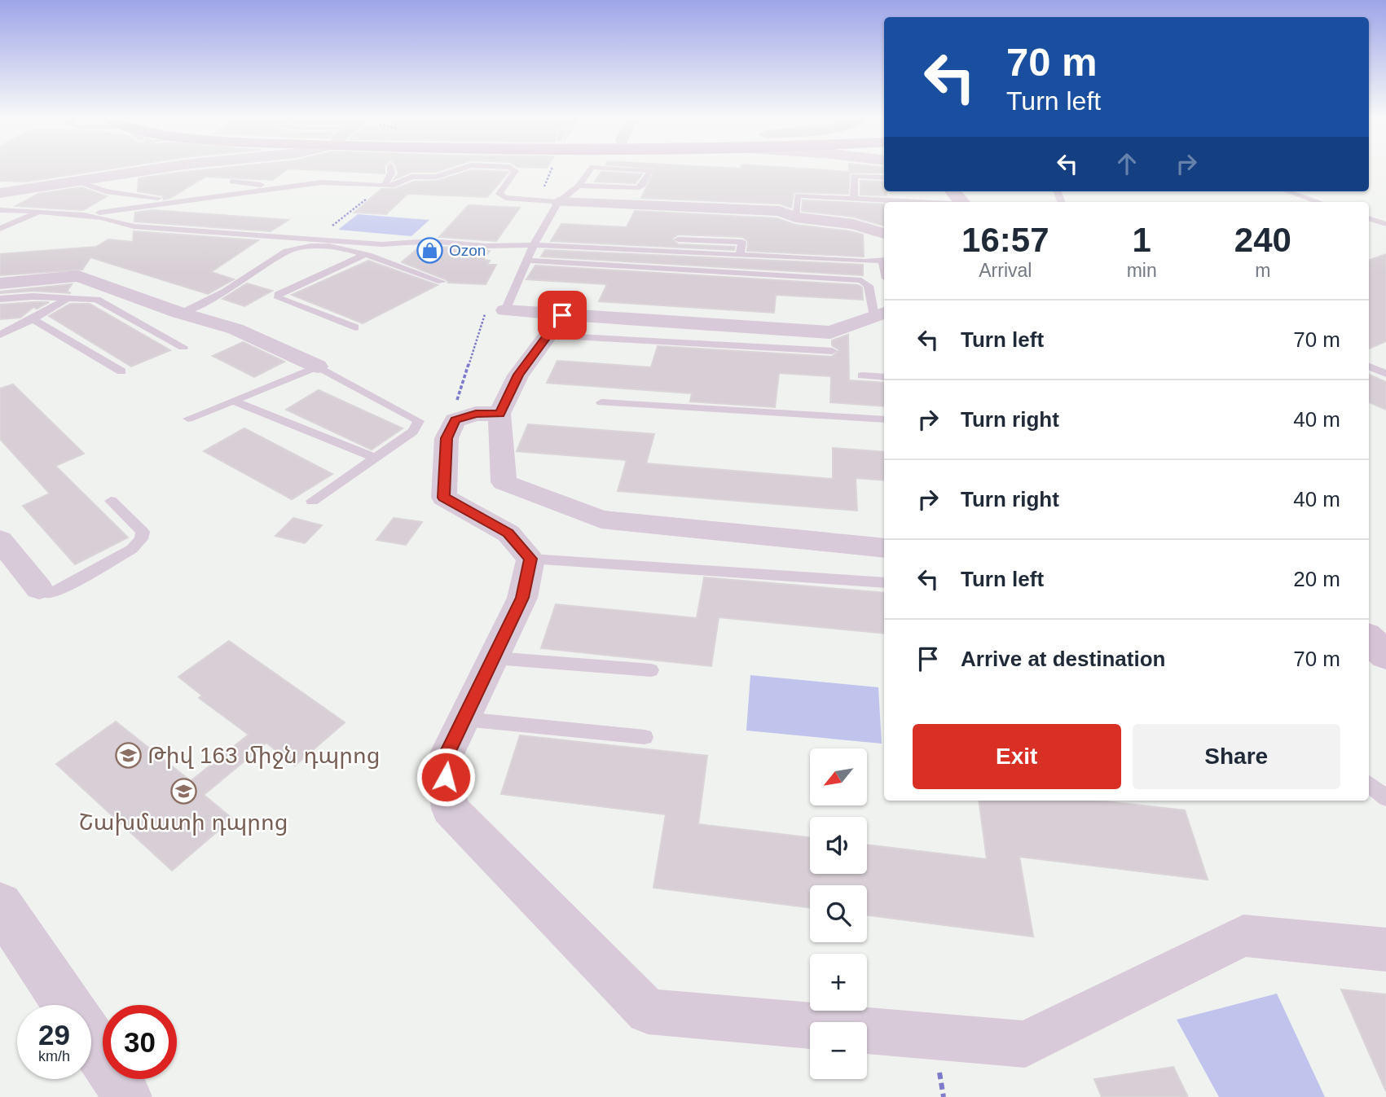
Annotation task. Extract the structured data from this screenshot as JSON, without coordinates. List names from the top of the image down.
{
  "places": {
    "shop": ["Ozon"],
    "school or university": ["Թիվ 163 միջն դպրոց", "Շախմատի դպրոց"]
  },
  "north": "bottom left",
  "page": {
    "turn": ["70 m", "Turn left"],
    "eta": [
      "16:57",
      "Arrival",
      "1",
      "min",
      "240",
      "m"
    ],
    "list": [
      {
        "name": "Turn left",
        "value": "70 m"
      },
      {
        "name": "Turn right",
        "value": "40 m"
      },
      {
        "name": "Turn right",
        "value": "40 m"
      },
      {
        "name": "Turn left",
        "value": "20 m"
      },
      {
        "name": "Arrive at destination",
        "value": "70 m"
      }
    ],
    "buttons": ["Exit", "Share"],
    "map_buttons": ["+", "−"],
    "speed": "29 km/h",
    "limit": "30"
  }
}
